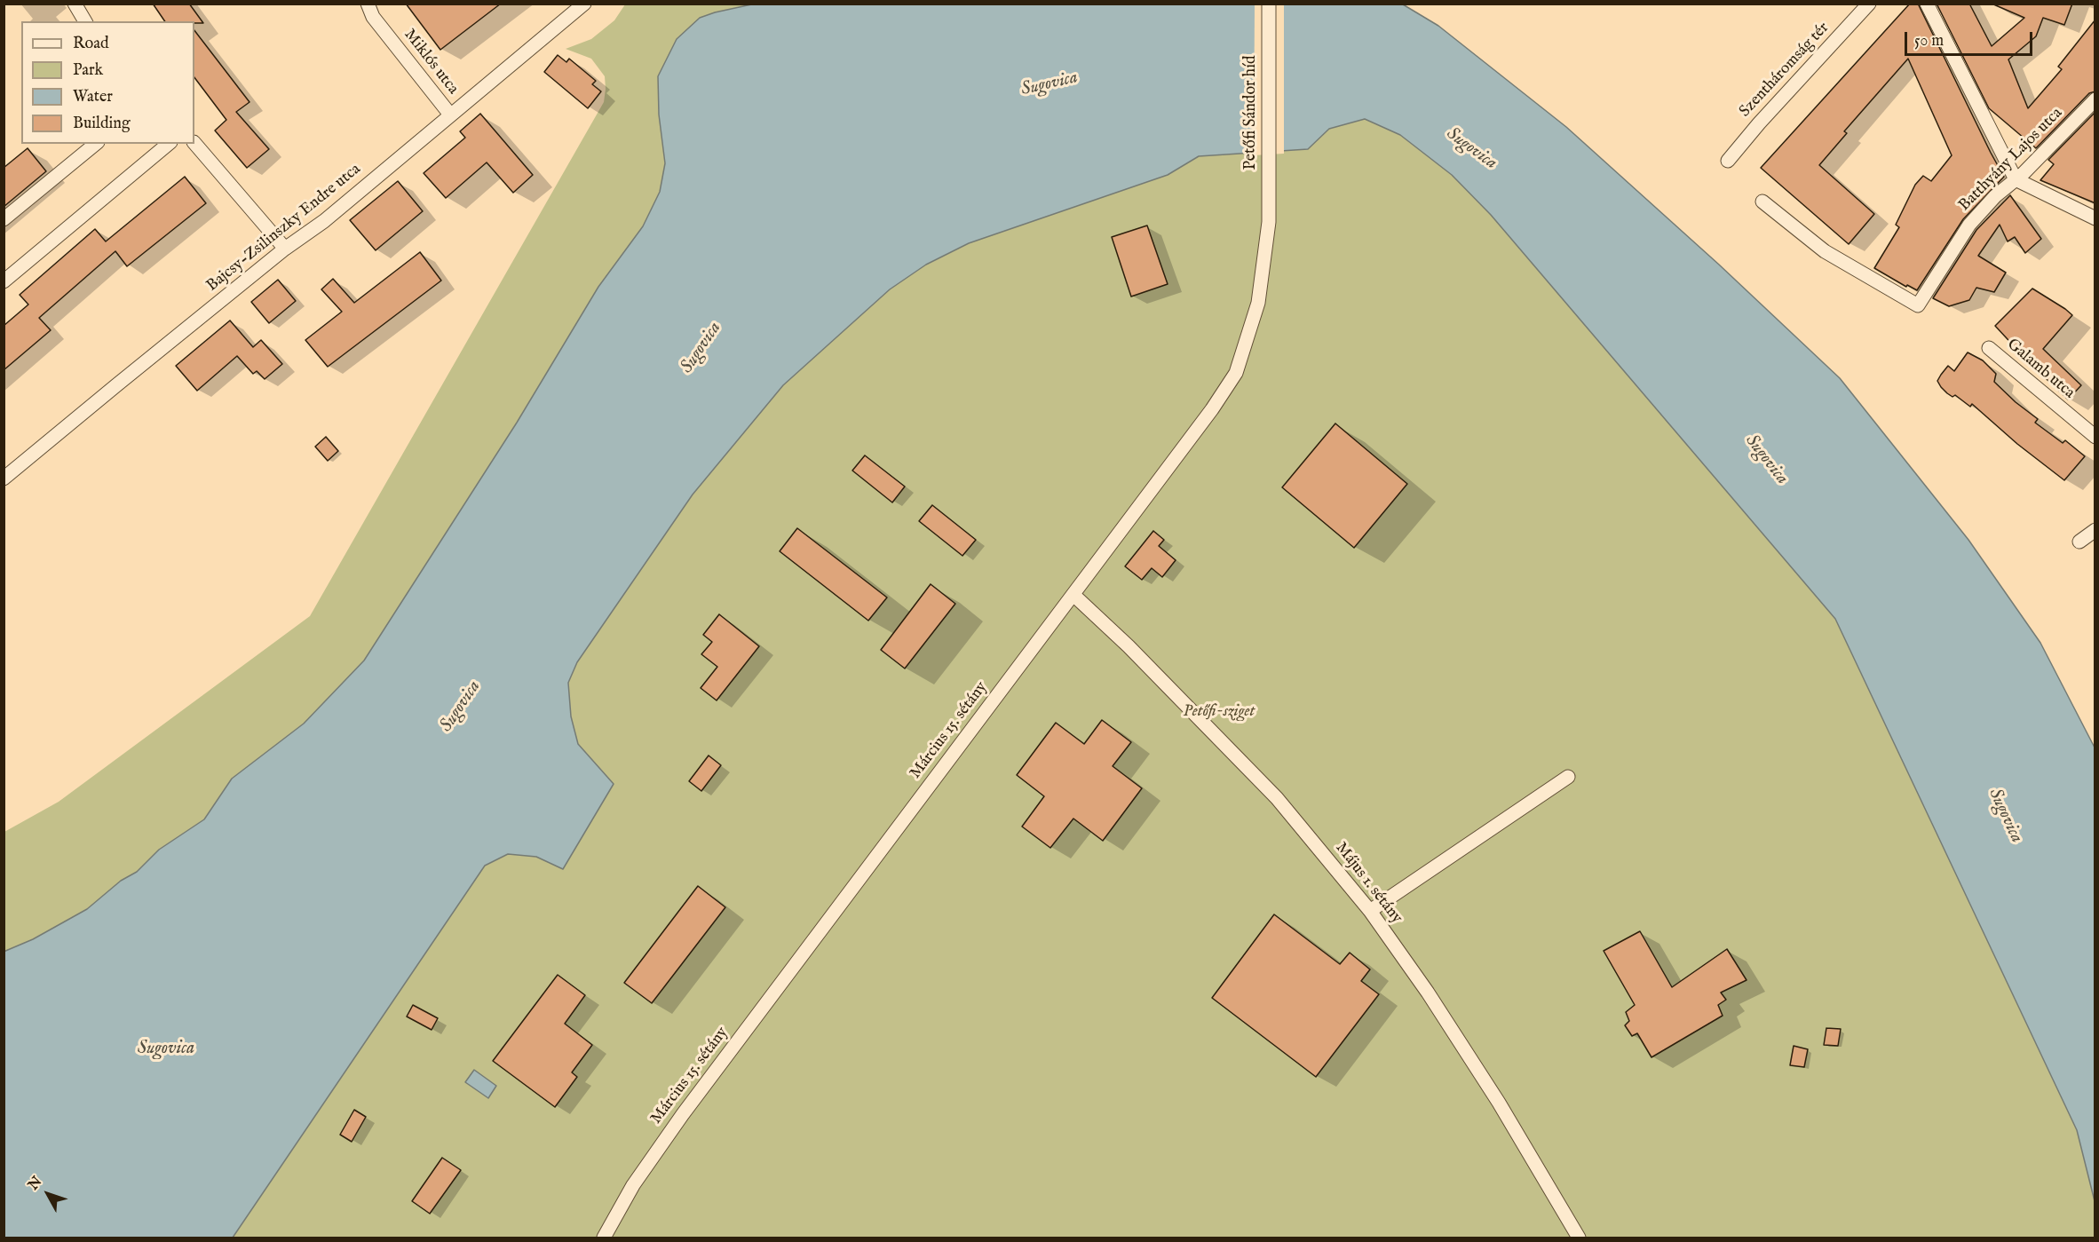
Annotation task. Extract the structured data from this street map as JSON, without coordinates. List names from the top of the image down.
{
  "streets": {
    "street": [
      "Miklós utca",
      "Szentháromság tér",
      "Petőfi Sándor híd",
      "Batthyány Lajos utca",
      "Bajcsy-Zsilinszky Endre utca",
      "Galamb utca",
      "Március 15. sétány",
      "Május 1. sétány"
    ]
  },
  "crossings": [
    ["Miklós utca", "Bajcsy-Zsilinszky Endre utca"],
    ["Petőfi Sándor híd", "Március 15. sétány"],
    ["Március 15. sétány", "Május 1. sétány"]
  ],
  "water": ["Sugovica"],
  "parks": ["Petőfi-sziget"],
  "legend": [
    "Road",
    "Park",
    "Water",
    "Building"
  ],
  "scale_bar": "50 m",
  "north": "top left"
}
